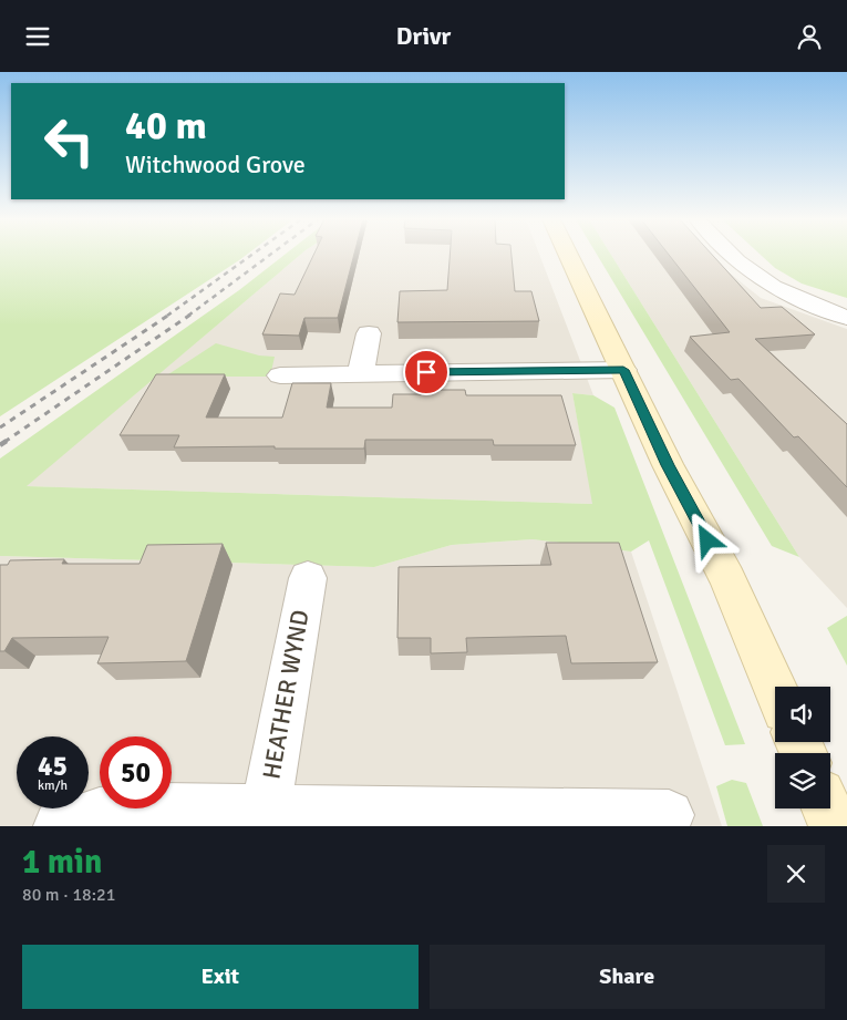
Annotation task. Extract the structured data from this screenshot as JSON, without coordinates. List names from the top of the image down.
{
  "streets": {
    "street": ["HEATHER WYND"]
  },
  "page": {
    "header": "Drivr",
    "turn": ["40 m", "Witchwood Grove"],
    "speed": "45 km/h",
    "limit": "50",
    "heading": ["1 min", "80 m · 18:21"],
    "buttons": ["Exit", "Share"]
  }
}
